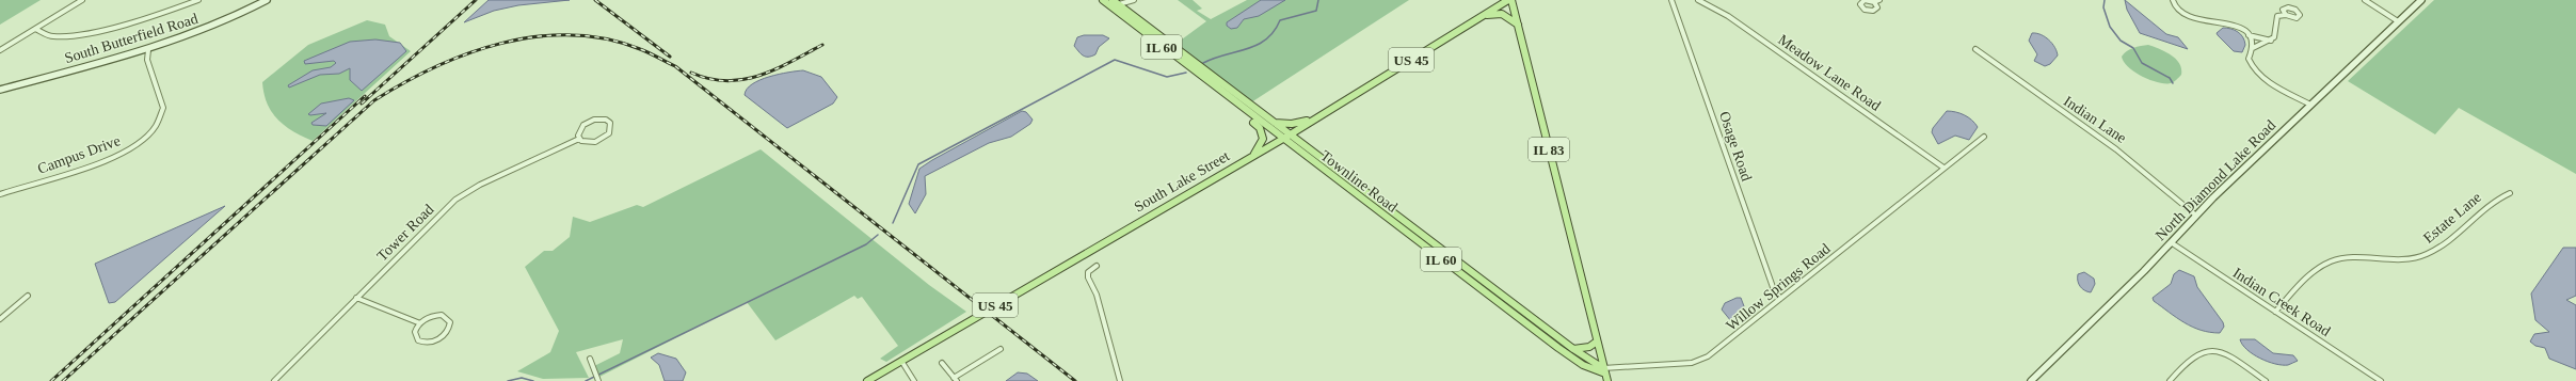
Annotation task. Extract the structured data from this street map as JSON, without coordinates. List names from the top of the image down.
{
  "streets": {
    "main road": [
      "IL 60",
      "US 45",
      "IL 83",
      "South Lake Street",
      "Townline Road"
    ],
    "street": [
      "South Butterfield Road",
      "Meadow Lane Road",
      "Indian Lane",
      "Osage Road",
      "Campus Drive",
      "North Diamond Lake Road",
      "Estate Lane",
      "Tower Road",
      "Willow Springs Road",
      "Indian Creek Road"
    ]
  },
  "crossings": [
    ["South Butterfield Road", "Campus Drive"],
    ["Meadow Lane Road", "Willow Springs Road"],
    ["Indian Lane", "North Diamond Lake Road"],
    ["Osage Road", "Willow Springs Road"],
    ["IL 83", "Townline Road"],
    ["IL 83", "Willow Springs Road"],
    ["North Diamond Lake Road", "Indian Creek Road"],
    ["South Lake Street", "Townline Road"],
    ["Townline Road", "Willow Springs Road"],
    ["Estate Lane", "Indian Creek Road"]
  ]
}
